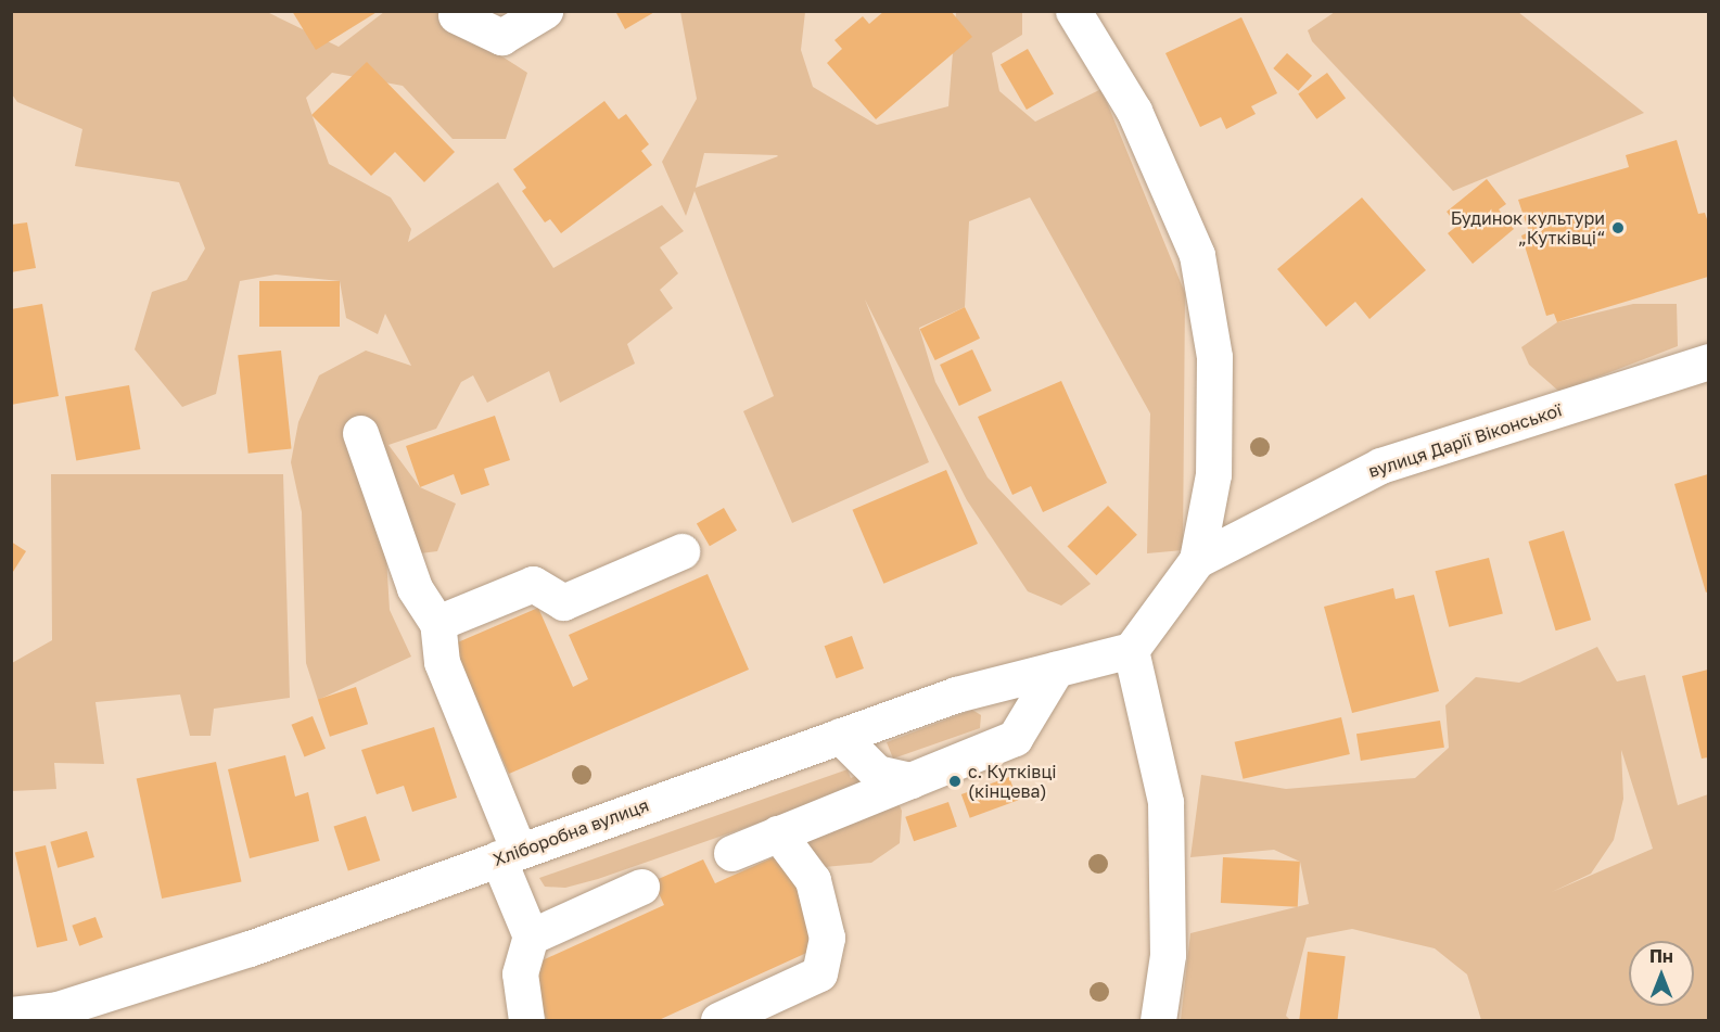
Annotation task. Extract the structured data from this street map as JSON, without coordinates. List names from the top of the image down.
{
  "streets": {
    "street": ["вулиця Дарії Віконської", "Хліборобна вулиця"]
  },
  "places": ["Будинок культури „Кутківці“", "с. Кутківці (кінцева)"],
  "north": "top"
}
